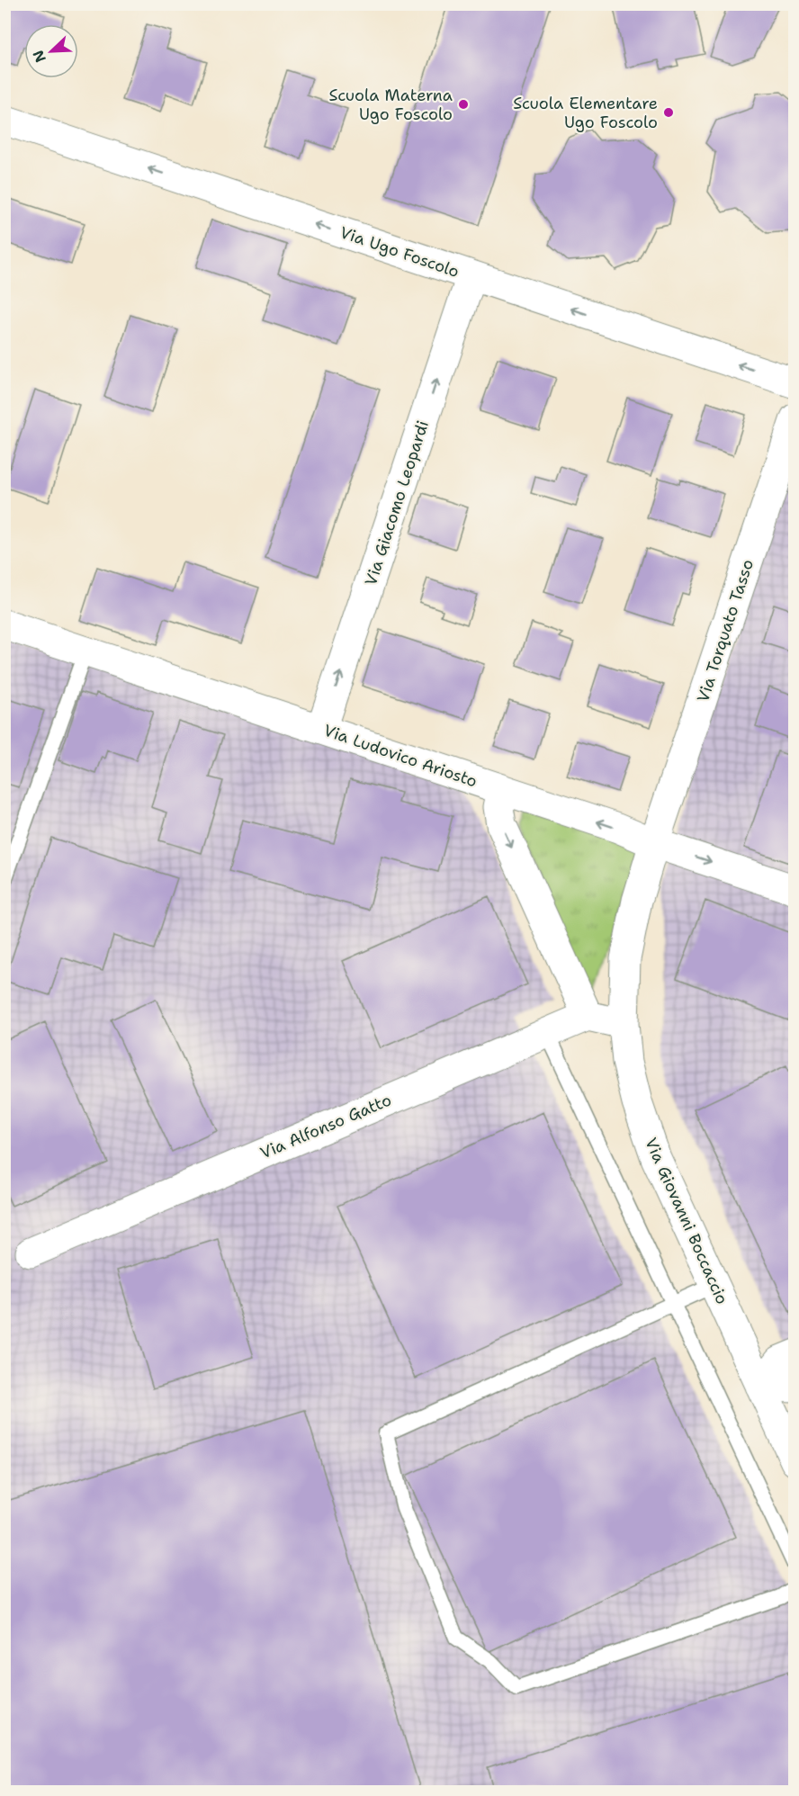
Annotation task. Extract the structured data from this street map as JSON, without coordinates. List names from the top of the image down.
{
  "streets": {
    "street": [
      "Via Ugo Foscolo",
      "Via Giacomo Leopardi",
      "Via Torquato Tasso",
      "Via Ludovico Ariosto",
      "Via Alfonso Gatto",
      "Via Giovanni Boccaccio"
    ]
  },
  "crossings": [
    ["Via Ugo Foscolo", "Via Giacomo Leopardi"],
    ["Via Giacomo Leopardi", "Via Ludovico Ariosto"],
    ["Via Torquato Tasso", "Via Ludovico Ariosto"],
    ["Via Torquato Tasso", "Via Giovanni Boccaccio"],
    ["Via Ludovico Ariosto", "Via Giovanni Boccaccio"]
  ],
  "one_way": ["Via Ugo Foscolo", "Via Giacomo Leopardi"],
  "places": ["Scuola Materna Ugo Foscolo", "Scuola Elementare Ugo Foscolo"],
  "north": "bottom left"
}
